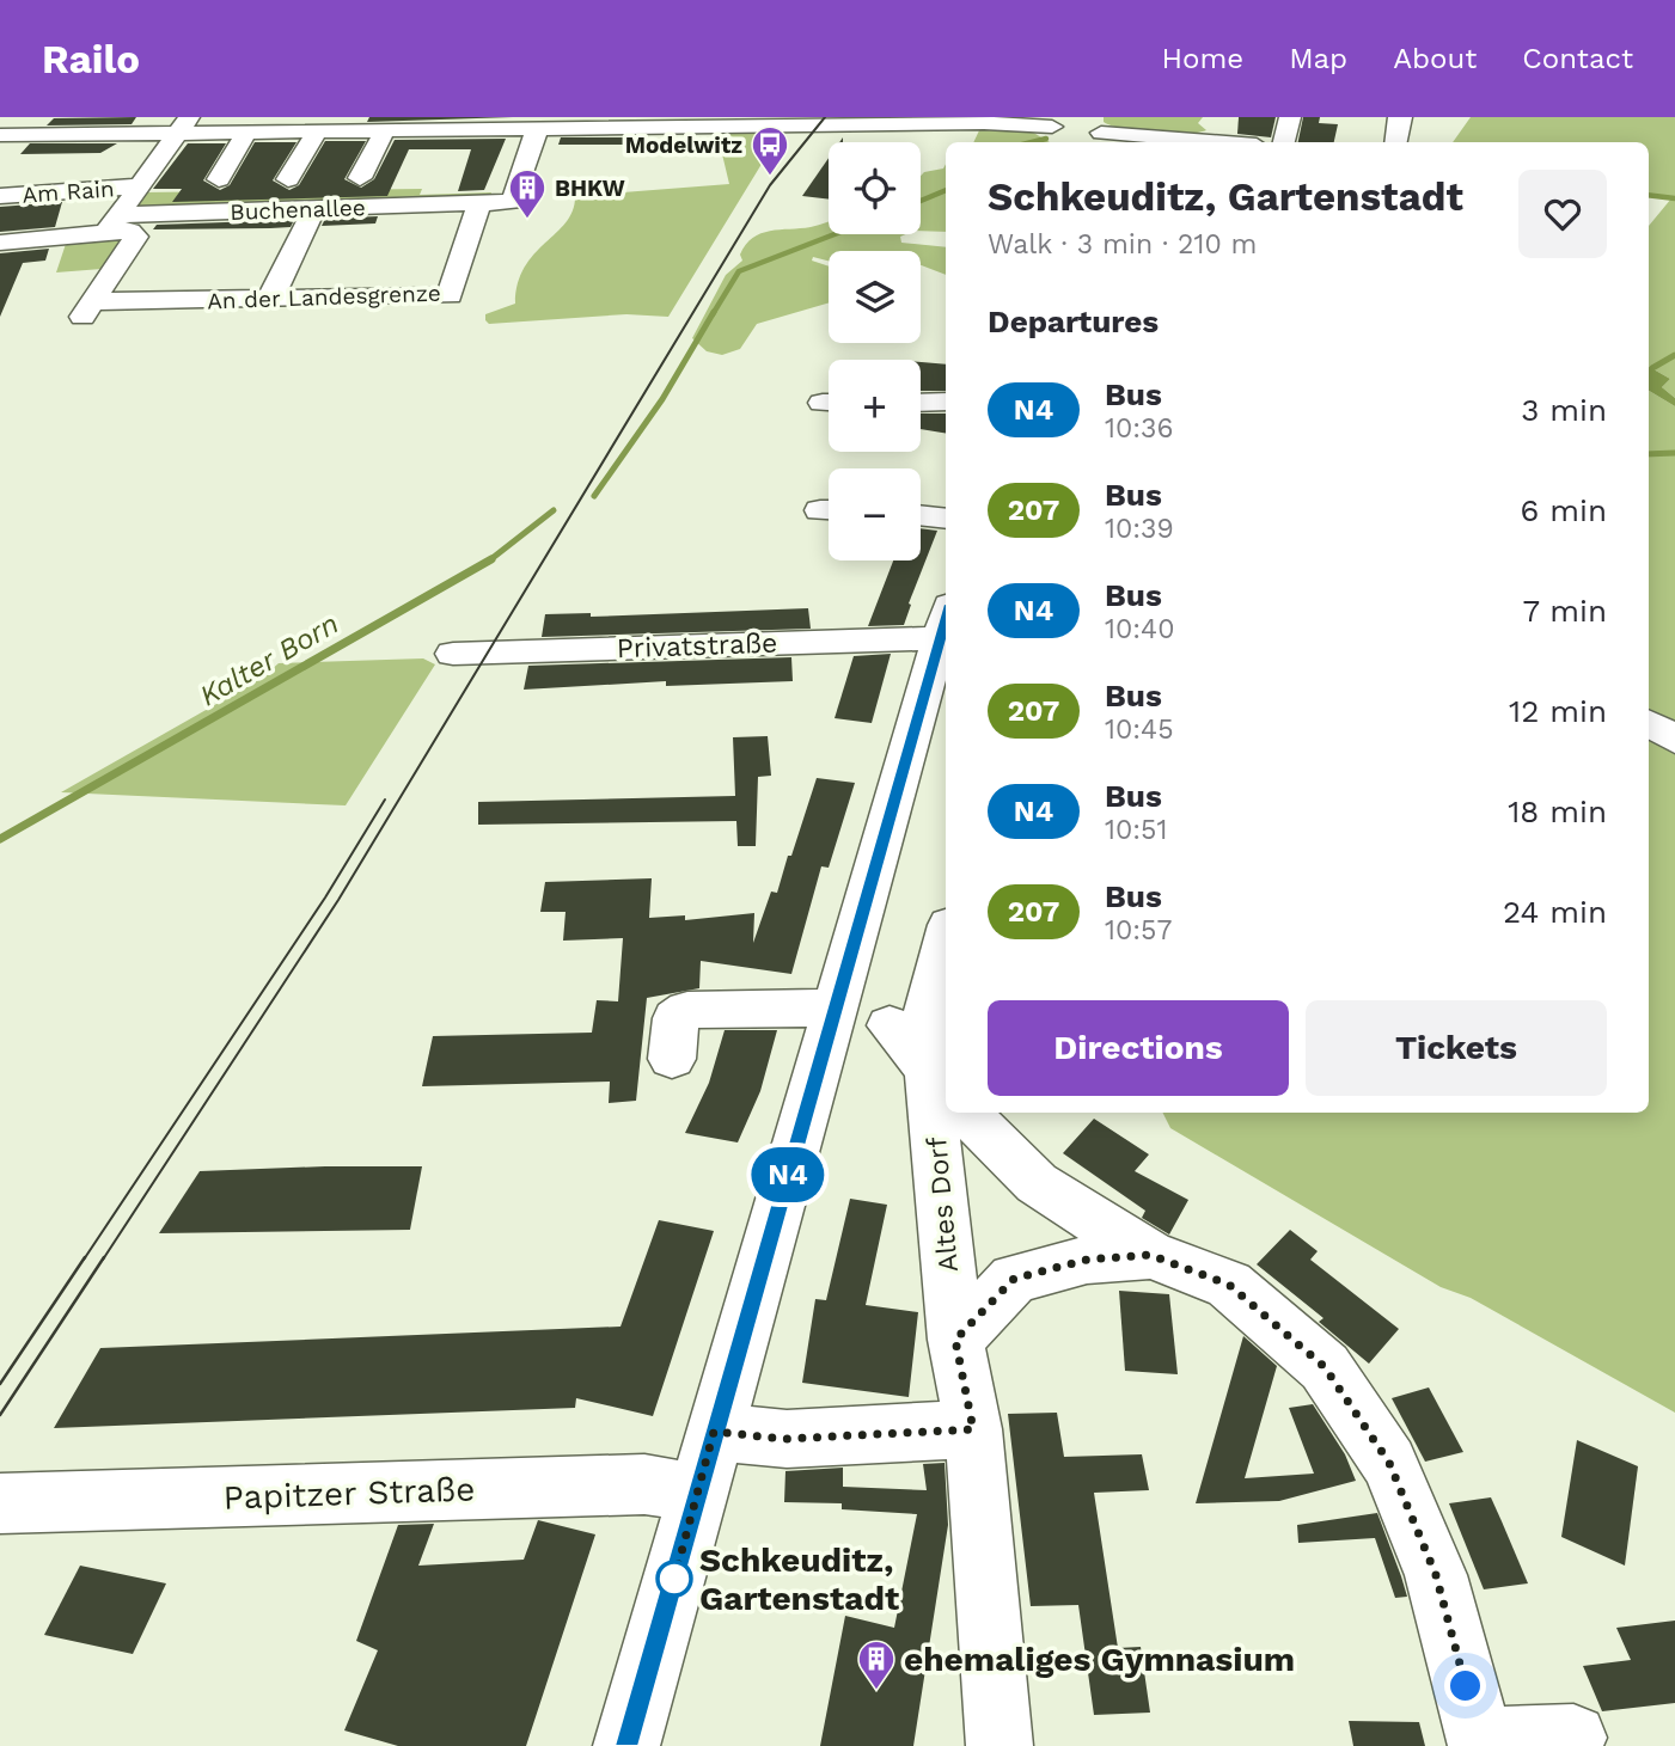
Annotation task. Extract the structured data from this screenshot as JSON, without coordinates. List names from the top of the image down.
{
  "streets": {
    "street": [
      "Am Rain",
      "Buchenallee",
      "An der Landesgrenze",
      "Privatstraße",
      "Altes Dorf",
      "Papitzer Straße"
    ]
  },
  "crossings": [
    ["Buchenallee", "An der Landesgrenze"]
  ],
  "water": ["Kalter Born"],
  "places": {
    "bus stop": ["Modelwitz"],
    "building": ["BHKW", "ehemaliges Gymnasium"],
    "other": ["Schkeuditz, Gartenstadt"]
  },
  "lines": ["bus line N4"],
  "page": {
    "header": "Railo",
    "nav": [
      "Home",
      "Map",
      "About",
      "Contact"
    ],
    "on_map": "N4",
    "map_buttons": ["+", "−"],
    "heading": [
      ["Schkeuditz, Gartenstadt", "Walk · 3 min · 210 m"],
      "Departures"
    ],
    "list": [
      {
        "mark": "N4",
        "name": "Bus",
        "note": "10:36",
        "value": "3 min"
      },
      {
        "mark": "207",
        "name": "Bus",
        "note": "10:39",
        "value": "6 min"
      },
      {
        "mark": "N4",
        "name": "Bus",
        "note": "10:40",
        "value": "7 min"
      },
      {
        "mark": "207",
        "name": "Bus",
        "note": "10:45",
        "value": "12 min"
      },
      {
        "mark": "N4",
        "name": "Bus",
        "note": "10:51",
        "value": "18 min"
      },
      {
        "mark": "207",
        "name": "Bus",
        "note": "10:57",
        "value": "24 min"
      }
    ],
    "buttons": ["Directions", "Tickets"]
  }
}
